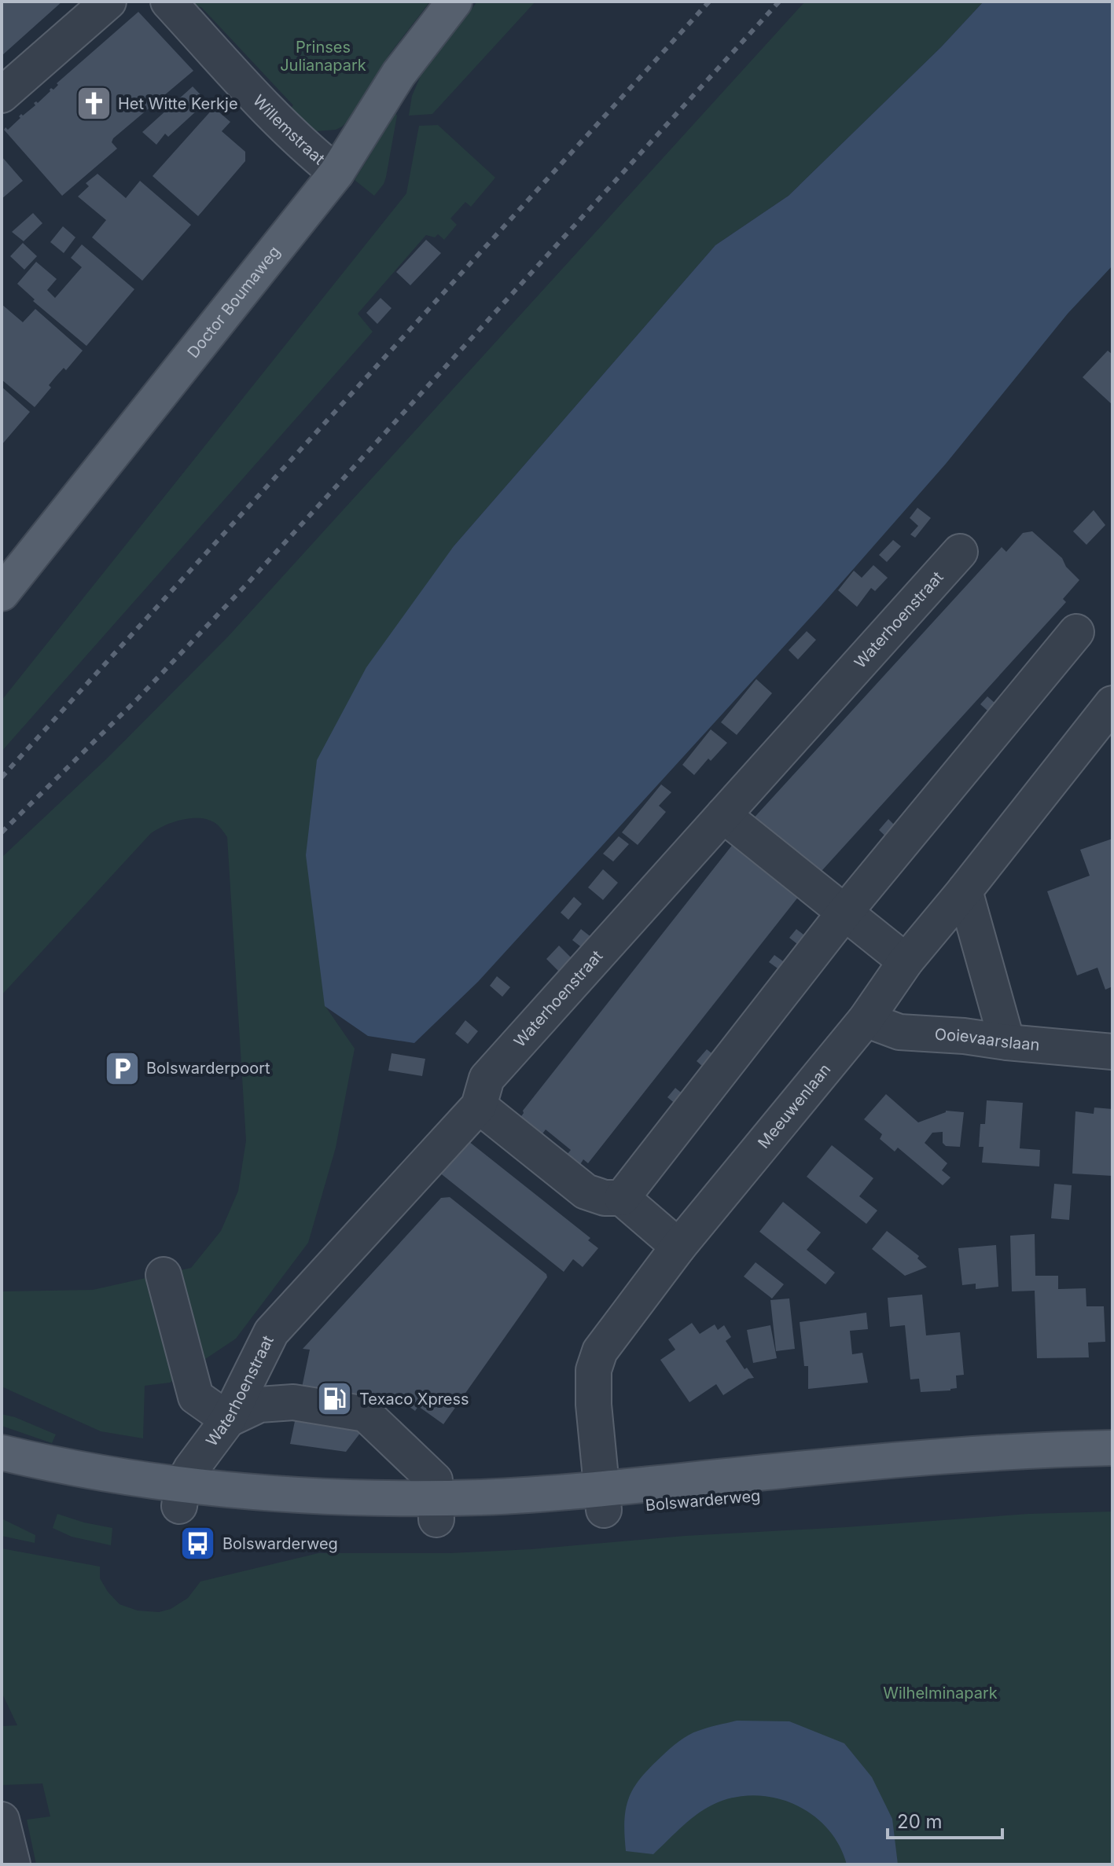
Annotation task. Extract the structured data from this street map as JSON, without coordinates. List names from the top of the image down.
{
  "streets": {
    "main road": ["Doctor Boumaweg", "Bolswarderweg"],
    "street": [
      "Willemstraat",
      "Waterhoenstraat",
      "Ooievaarslaan",
      "Meeuwenlaan"
    ]
  },
  "crossings": [
    ["Willemstraat", "Doctor Boumaweg"],
    ["Waterhoenstraat", "Bolswarderweg"],
    ["Ooievaarslaan", "Meeuwenlaan"],
    ["Meeuwenlaan", "Bolswarderweg"]
  ],
  "parks": ["Prinses Julianapark", "Wilhelminapark"],
  "places": {
    "church": ["Het Witte Kerkje"],
    "parking": ["Bolswarderpoort"],
    "fuel station": ["Texaco Xpress"],
    "bus stop": ["Bolswarderweg"]
  },
  "scale_bar": "20 m"
}
